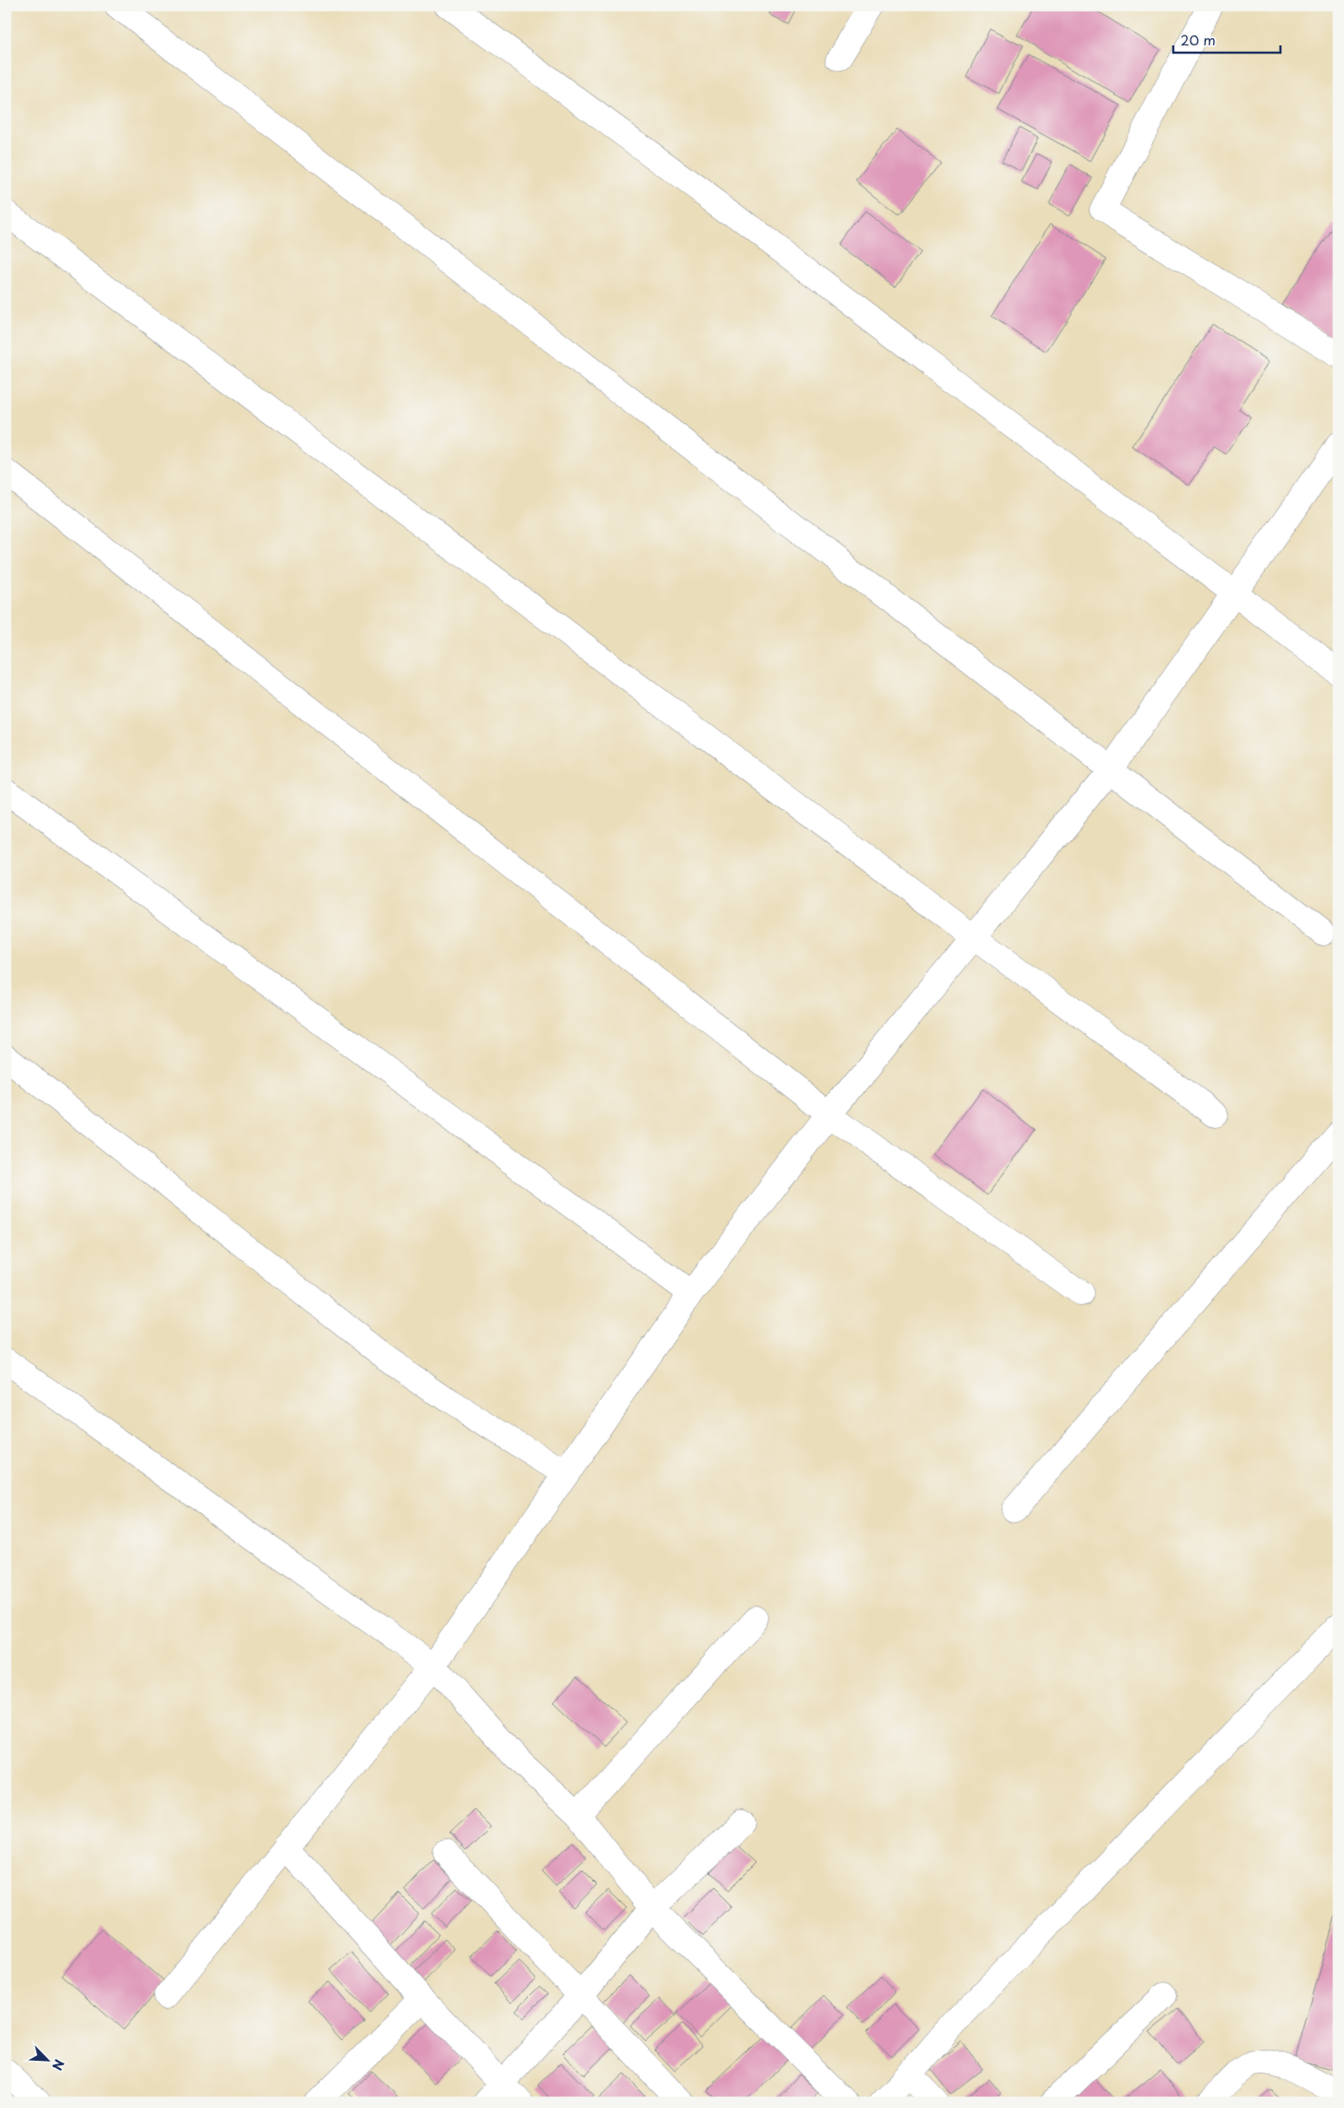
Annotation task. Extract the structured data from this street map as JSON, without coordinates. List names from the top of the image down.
{
  "scale_bar": "20 m",
  "north": "bottom right"
}
